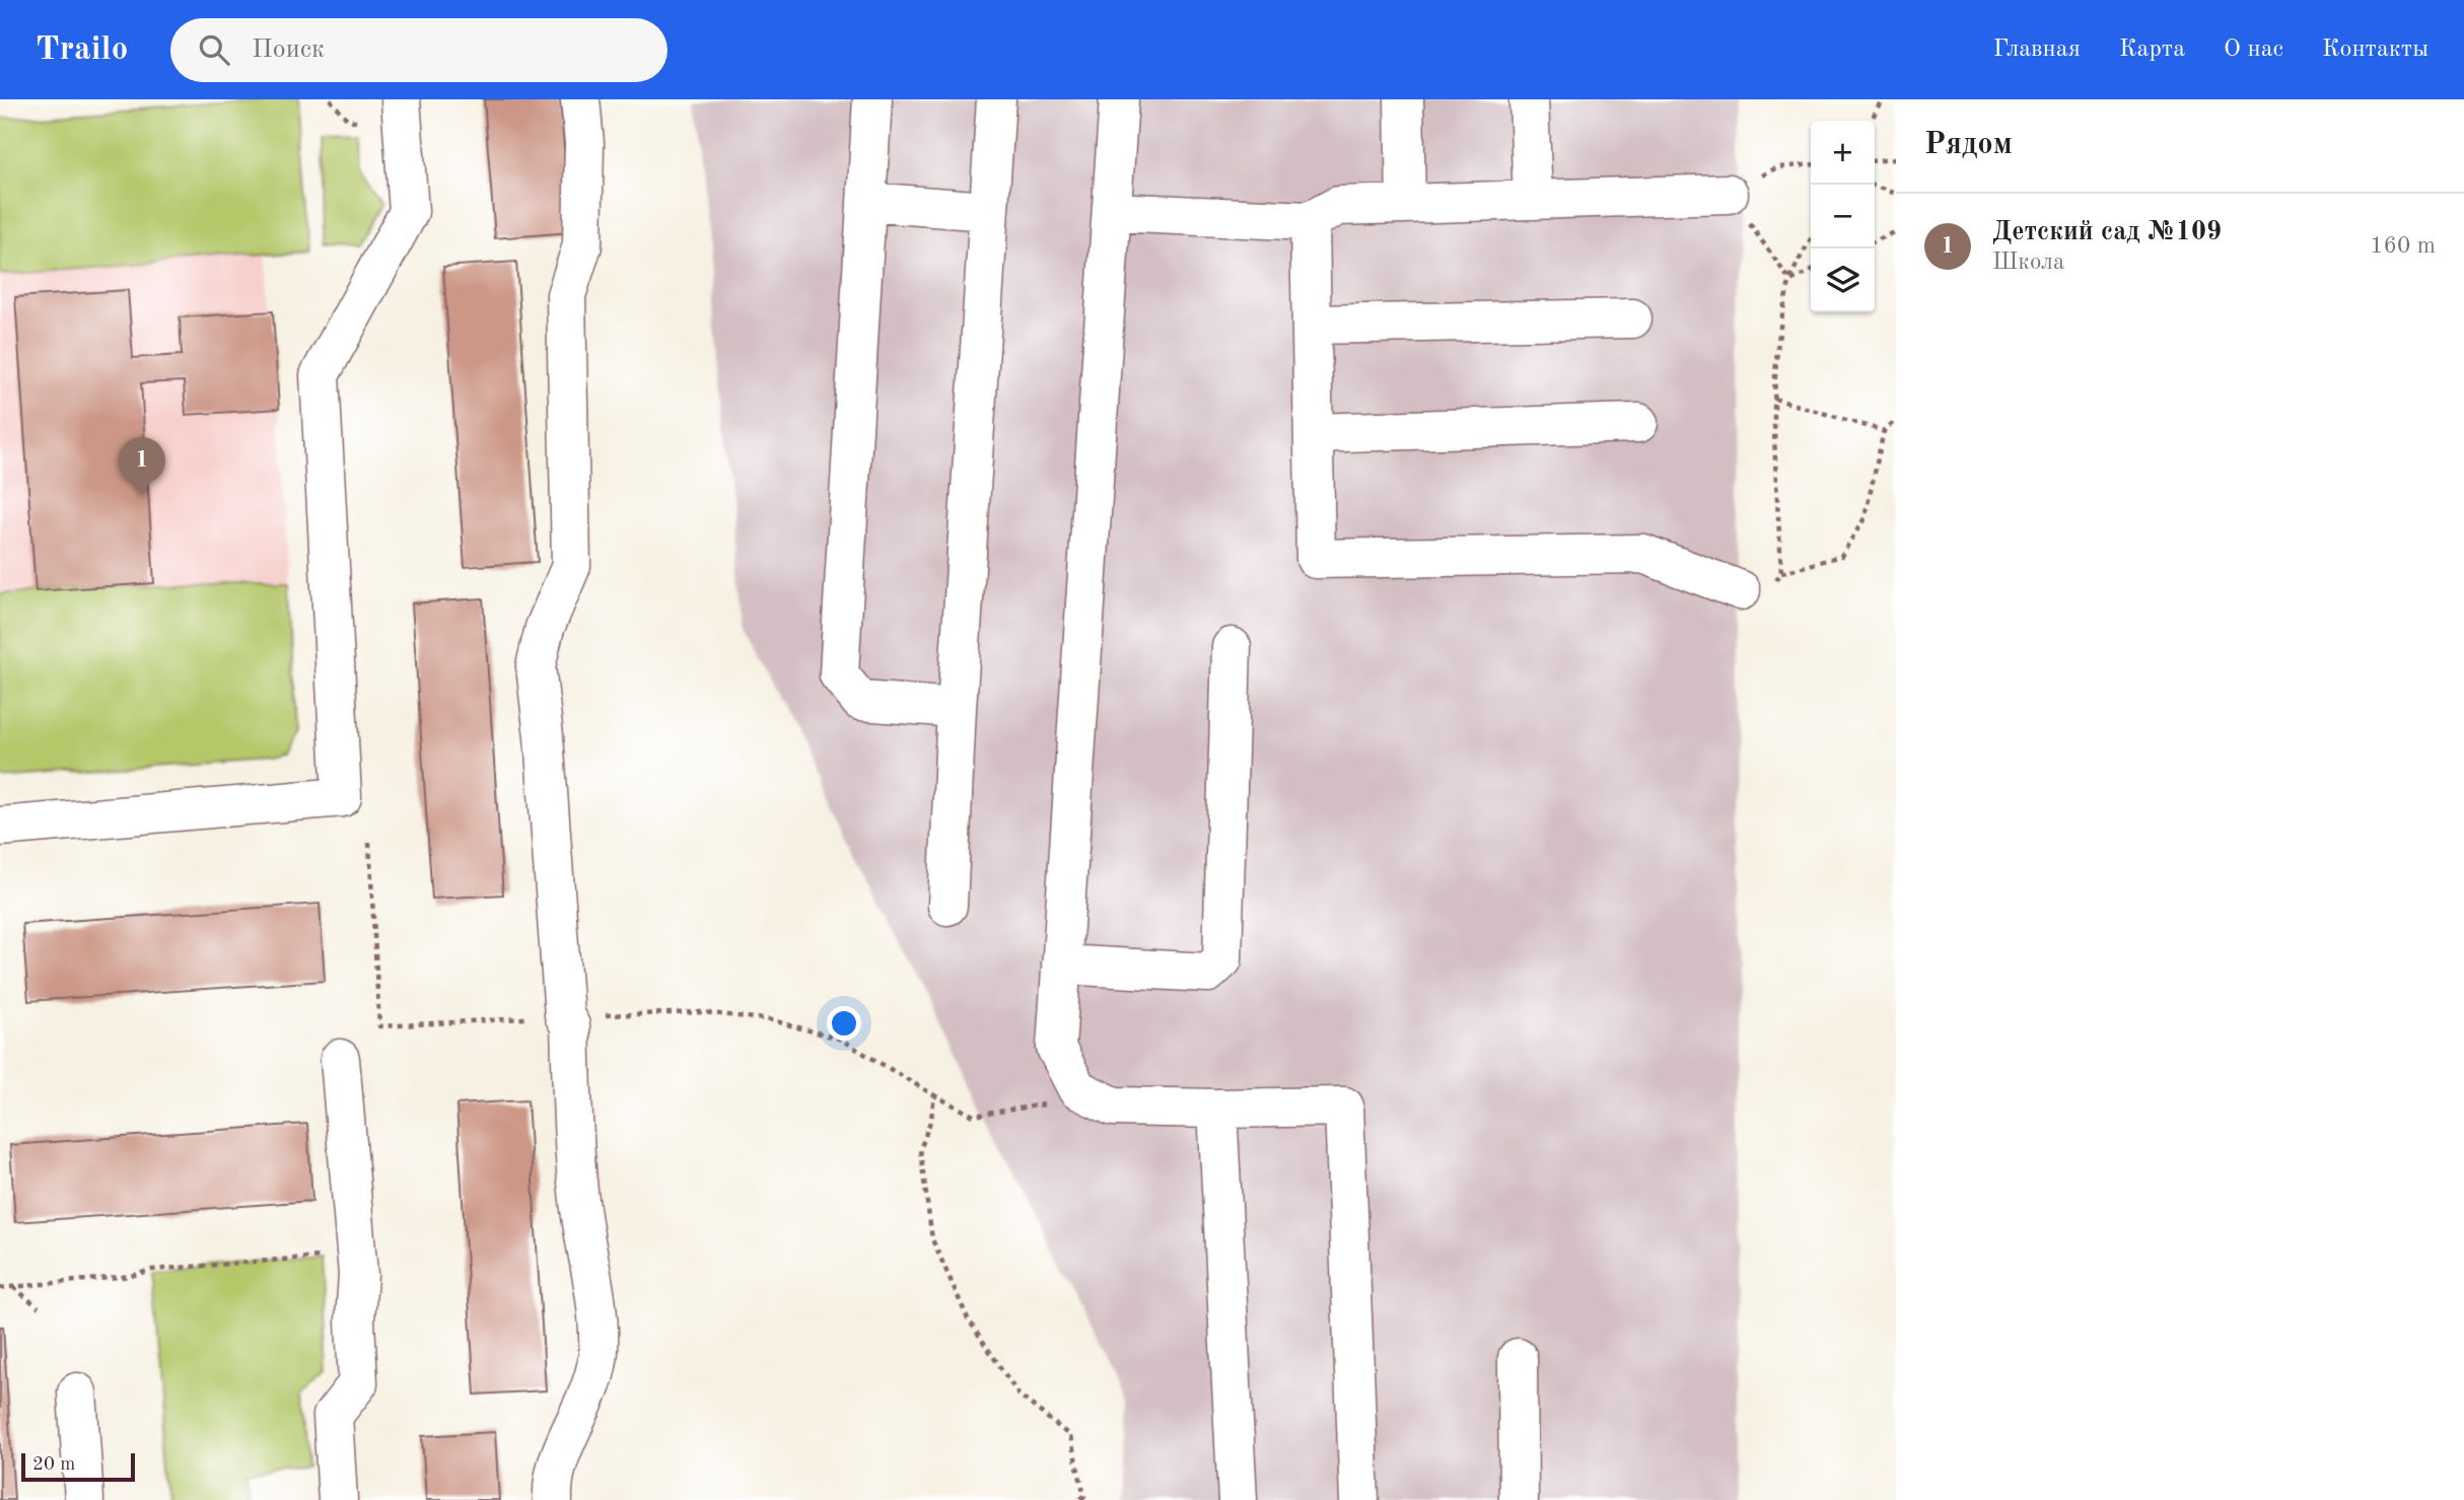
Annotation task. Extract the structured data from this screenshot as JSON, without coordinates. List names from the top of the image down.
{
  "scale_bar": "20 m",
  "page": {
    "header": "Trailo",
    "search": "Поиск",
    "nav": [
      "Главная",
      "Карта",
      "О нас",
      "Контакты"
    ],
    "heading": "Рядом",
    "map_buttons": ["+", "−"],
    "list": [
      {
        "mark": "1",
        "name": "Детский сад №109",
        "note": "Школа",
        "value": "160 m"
      }
    ],
    "pins": "1",
    "scale": "20 m"
  }
}
